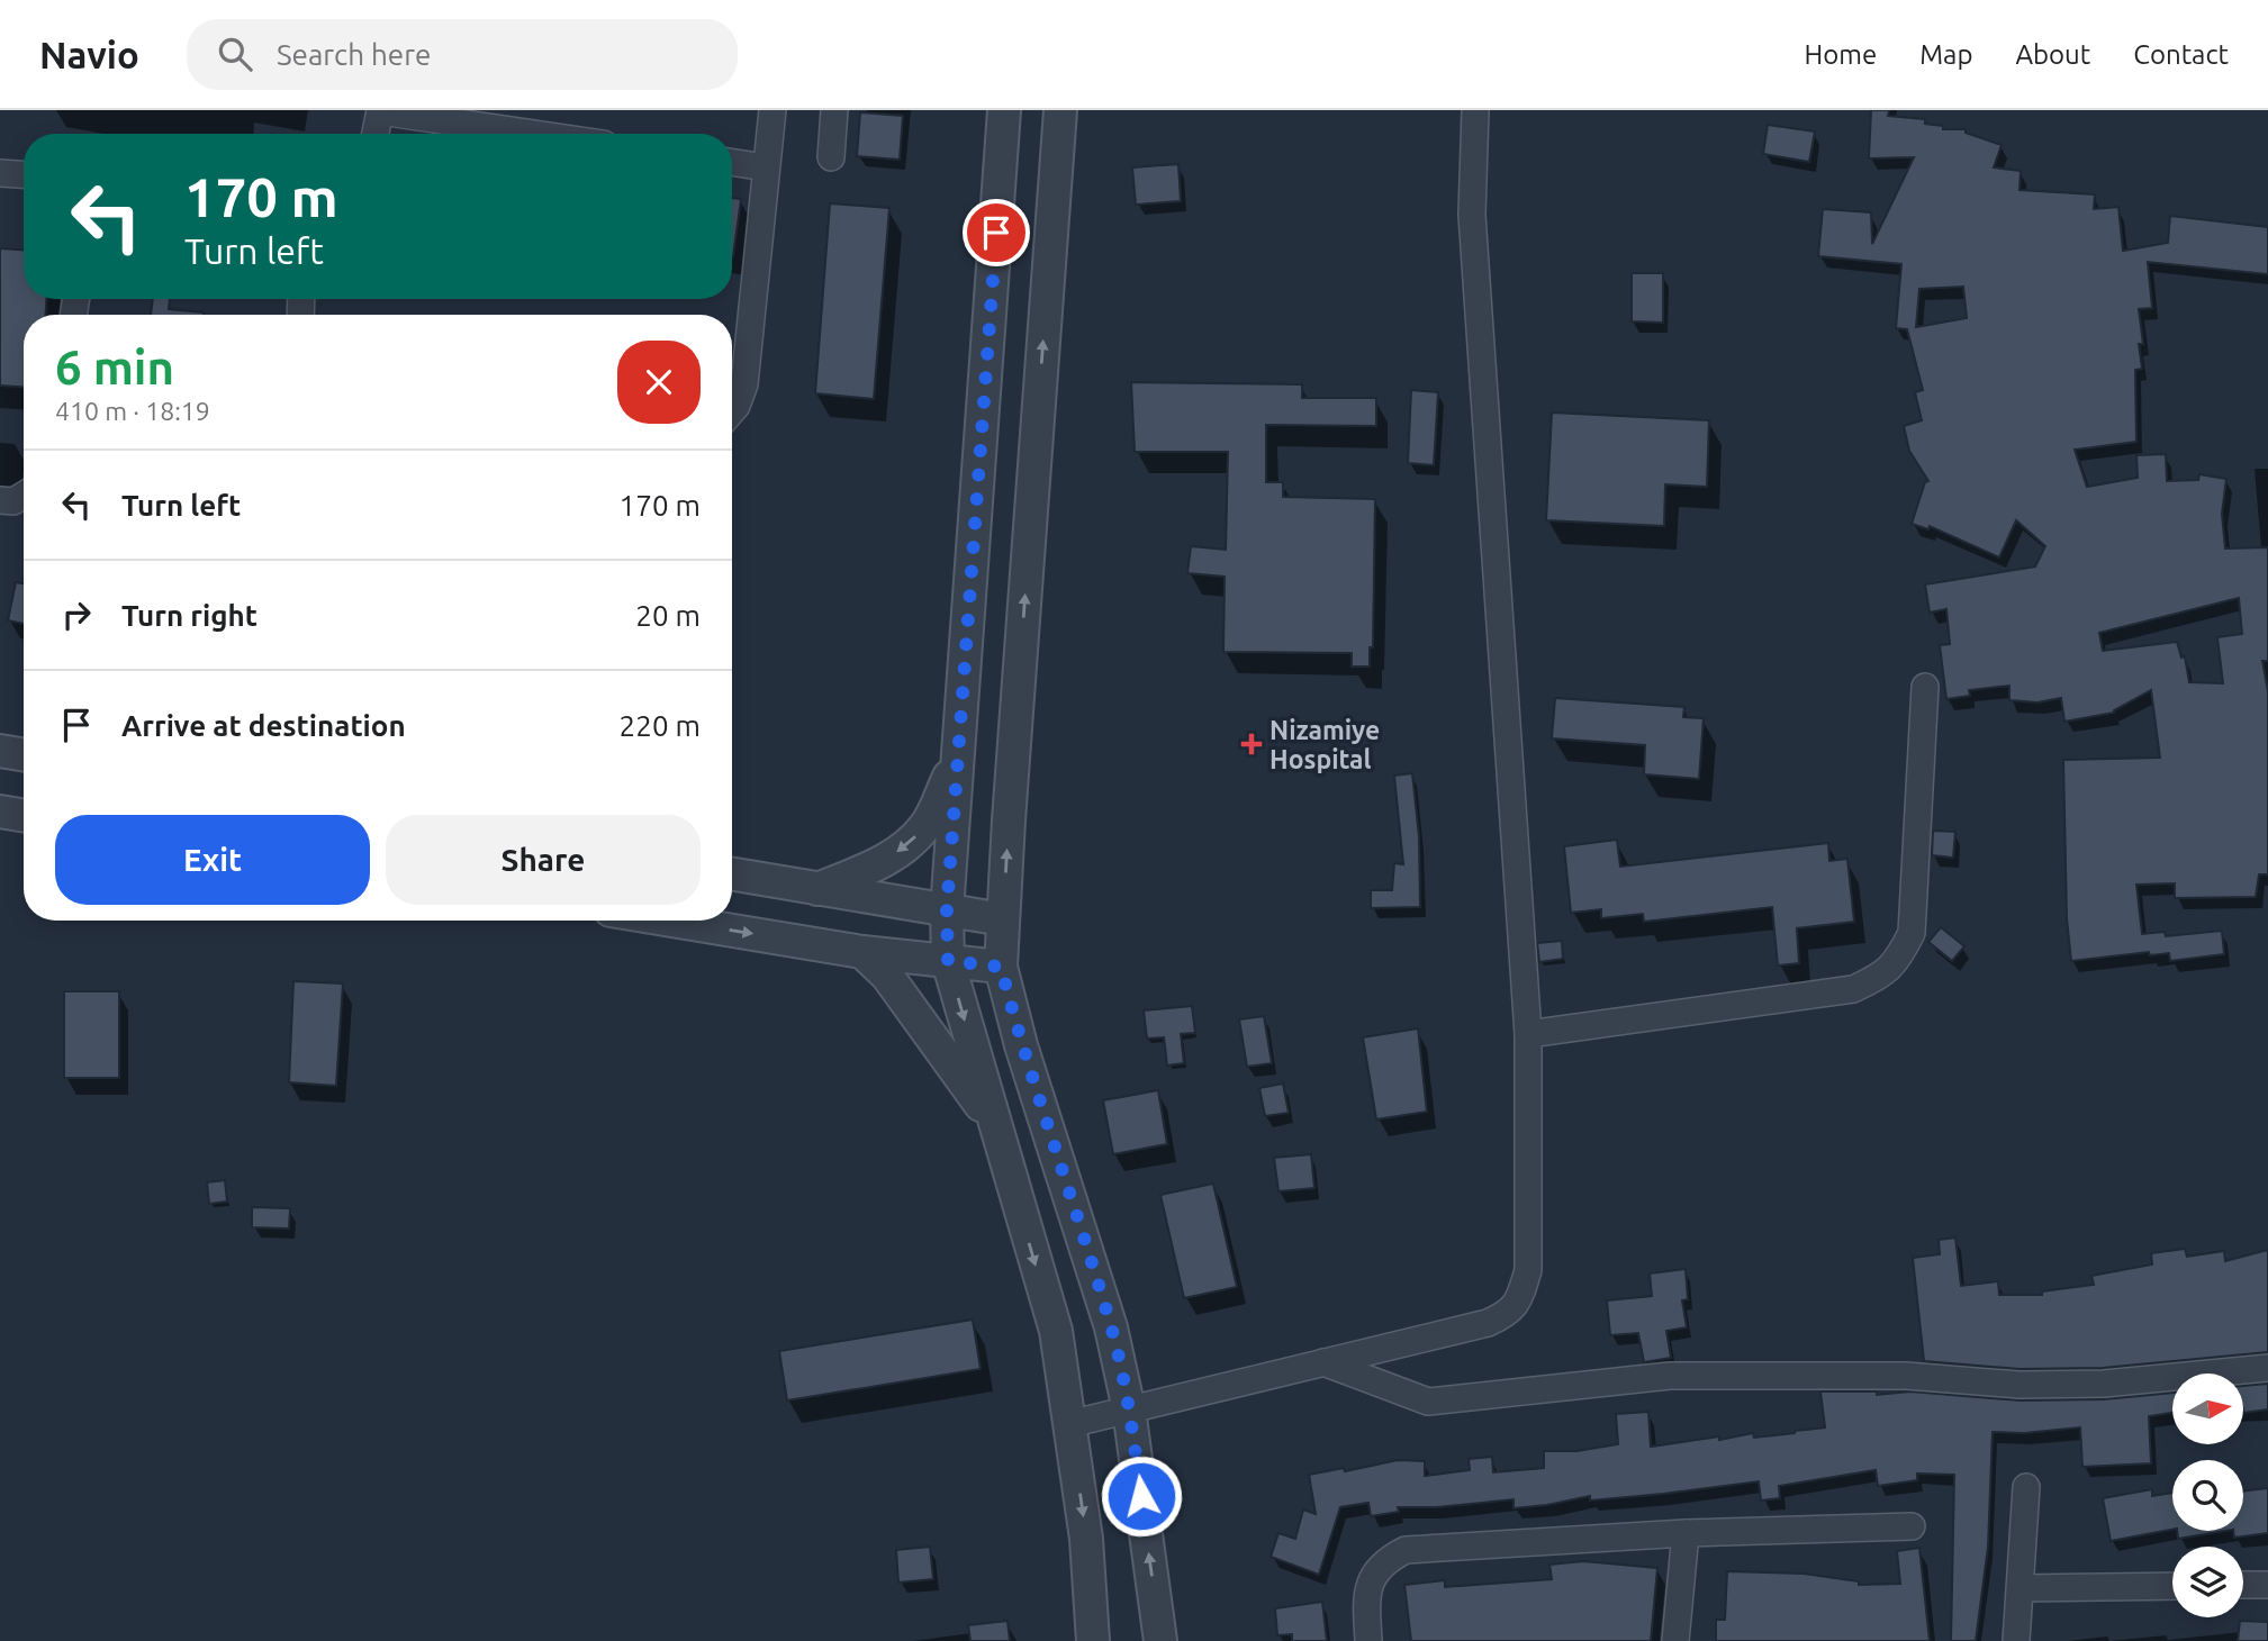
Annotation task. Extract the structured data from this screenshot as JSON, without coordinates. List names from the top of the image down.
{
  "places": {
    "health": ["Nizamiye Hospital"]
  },
  "north": "right",
  "page": {
    "header": "Navio",
    "search": "Search here",
    "nav": [
      "Home",
      "Map",
      "About",
      "Contact"
    ],
    "turn": ["170 m", "Turn left"],
    "heading": ["6 min", "410 m · 18:19"],
    "list": [
      {
        "name": "Turn left",
        "value": "170 m"
      },
      {
        "name": "Turn right",
        "value": "20 m"
      },
      {
        "name": "Arrive at destination",
        "value": "220 m"
      }
    ],
    "buttons": ["Exit", "Share"]
  }
}
